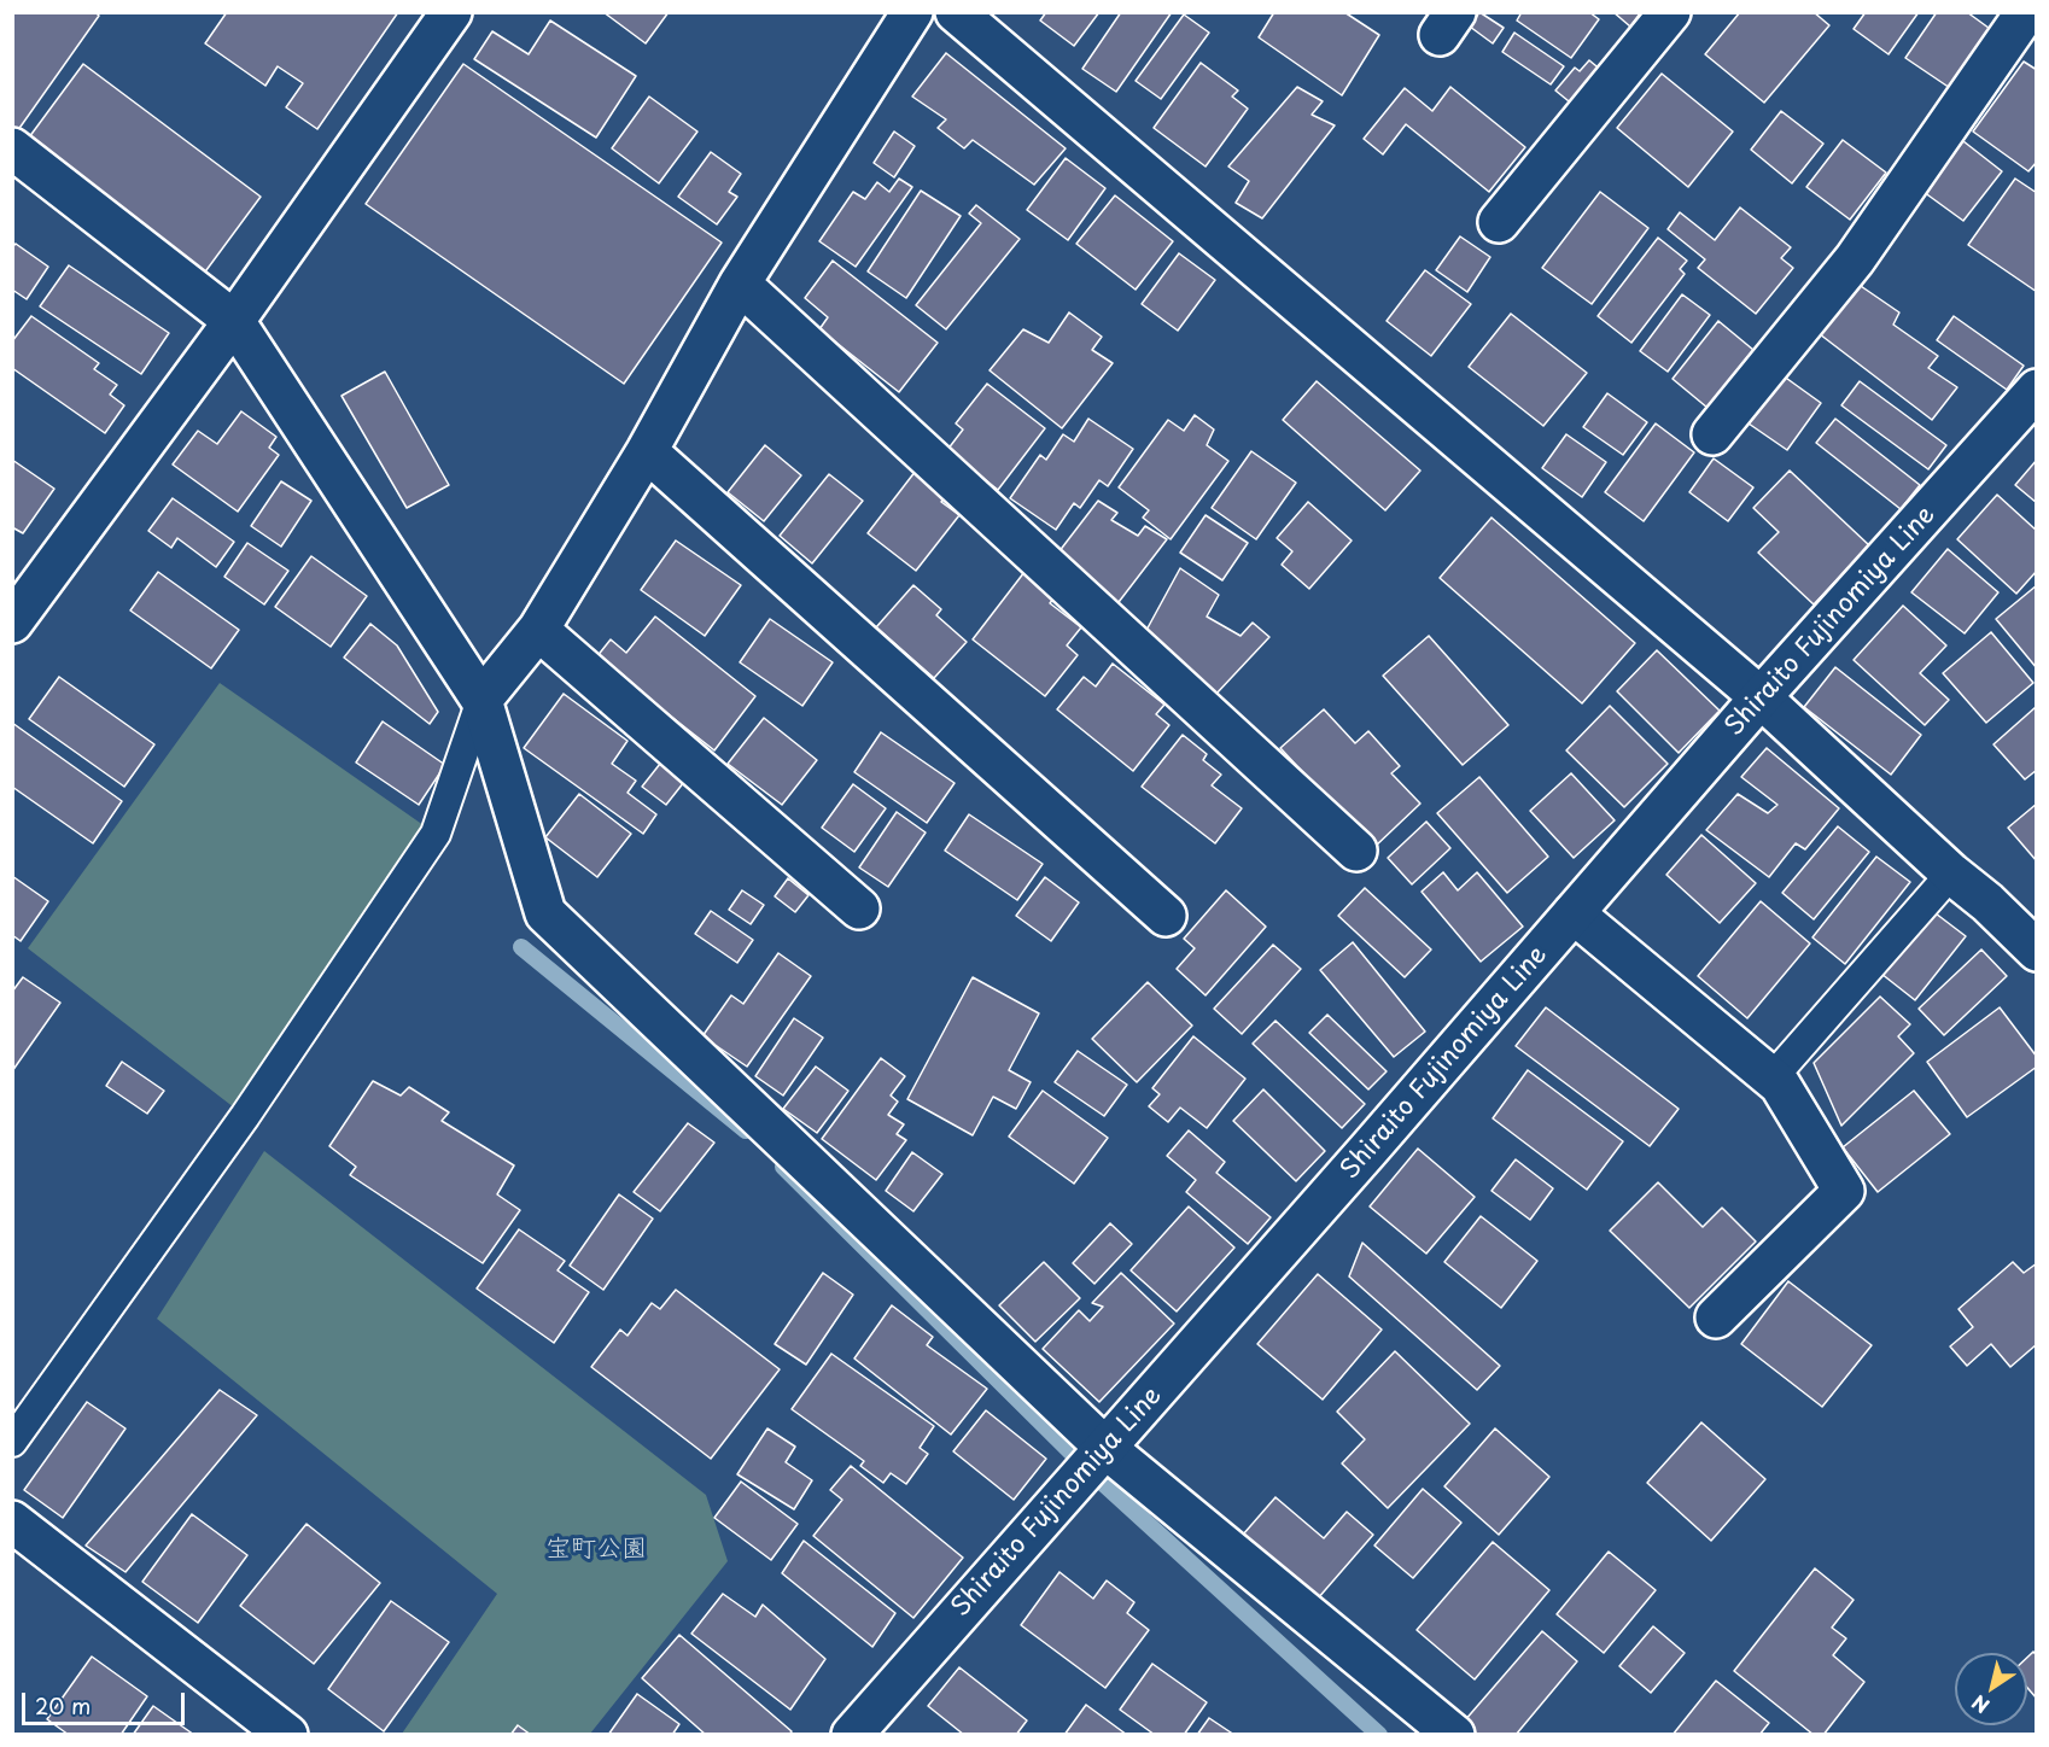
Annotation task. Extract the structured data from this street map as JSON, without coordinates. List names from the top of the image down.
{
  "streets": {
    "street": ["Shiraito Fujinomiya Line"]
  },
  "parks": ["宝町公園"],
  "scale_bar": "20 m",
  "north": "bottom left"
}
